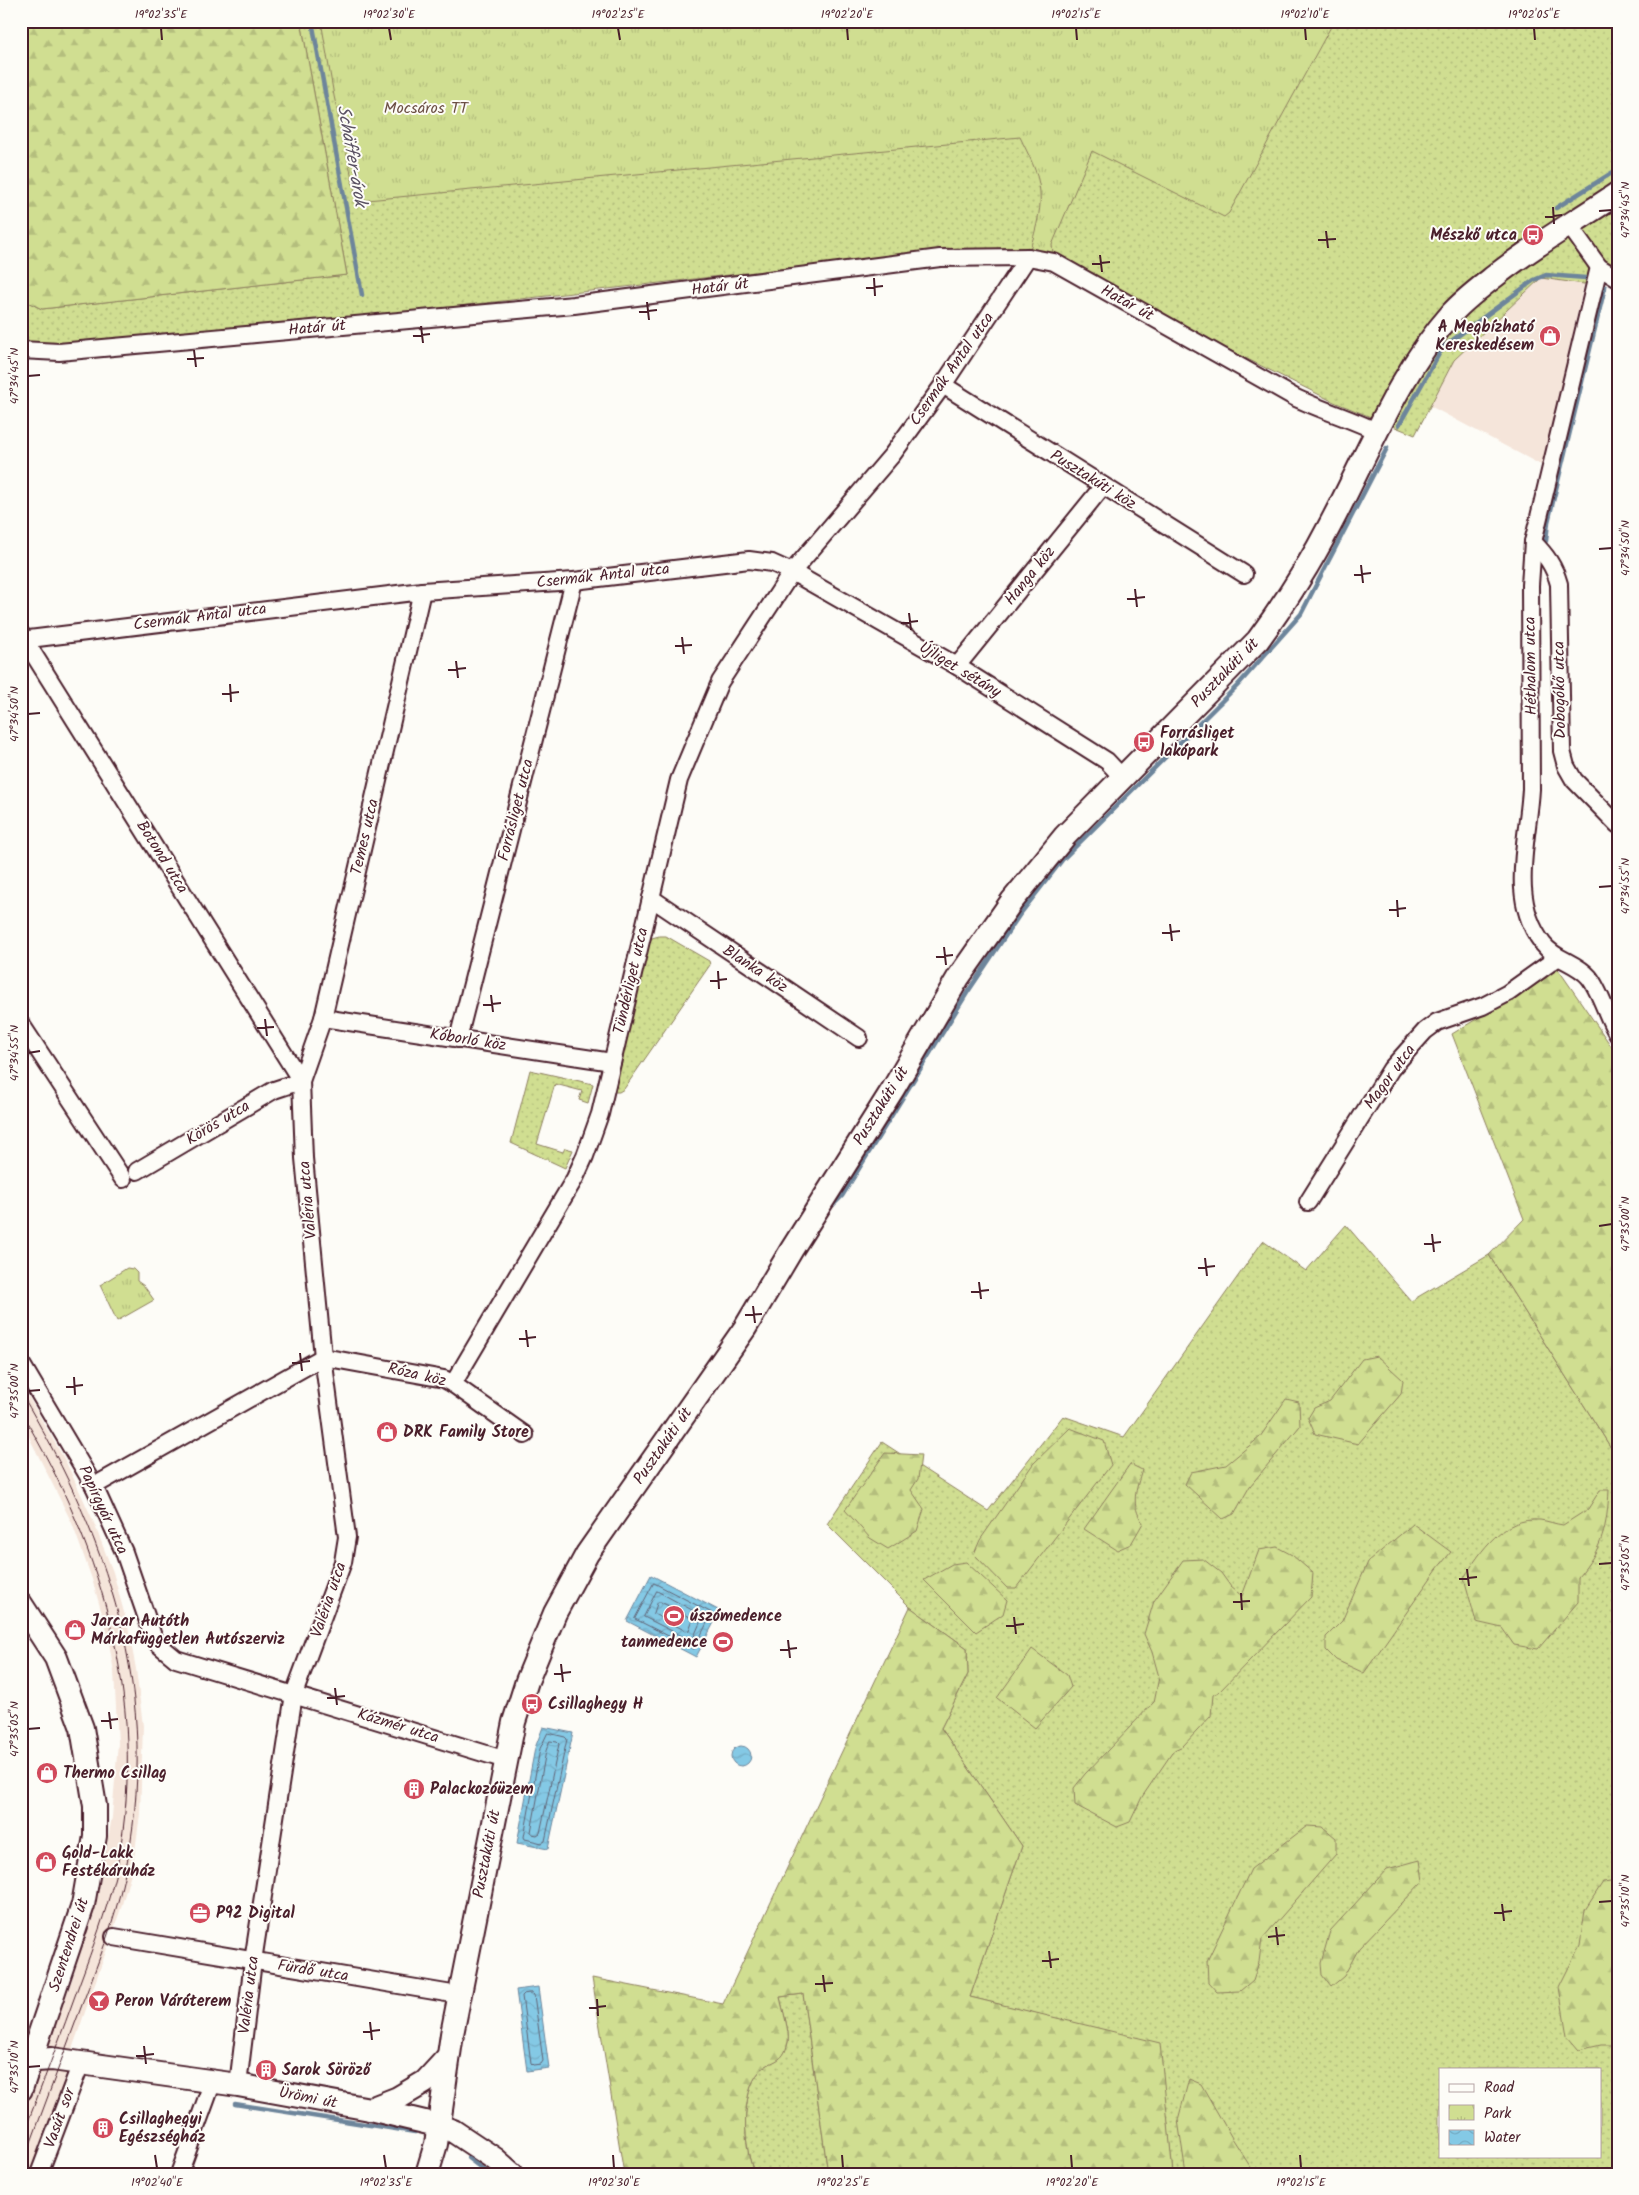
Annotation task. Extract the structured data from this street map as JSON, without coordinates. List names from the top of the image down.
{
  "streets": {
    "street": [
      "Határ út",
      "Csermák Antal utca",
      "Pusztakúti köz",
      "Hanga köz",
      "Héthalom utca",
      "Újliget sétány",
      "Pusztakúti út",
      "Dobogókő utca",
      "Forrásliget utca",
      "Temes utca",
      "Botond utca",
      "Blanka köz",
      "Tündérliget utca",
      "Kóborló köz",
      "Magor utca",
      "Körös utca",
      "Valéria utca",
      "Róza köz",
      "Papírgyár utca",
      "Kázmér utca",
      "Szentendrei út",
      "Fürdő utca",
      "Ürömi út",
      "Vasút sor"
    ]
  },
  "crossings": [
    ["Határ út", "Csermák Antal utca"],
    ["Határ út", "Pusztakúti út"],
    ["Csermák Antal utca", "Pusztakúti köz"],
    ["Csermák Antal utca", "Újliget sétány"],
    ["Csermák Antal utca", "Forrásliget utca"],
    ["Csermák Antal utca", "Temes utca"],
    ["Csermák Antal utca", "Botond utca"],
    ["Csermák Antal utca", "Tündérliget utca"],
    ["Pusztakúti köz", "Hanga köz"],
    ["Hanga köz", "Újliget sétány"],
    ["Héthalom utca", "Dobogókő utca"],
    ["Héthalom utca", "Magor utca"],
    ["Újliget sétány", "Pusztakúti út"],
    ["Újliget sétány", "Tündérliget utca"],
    ["Pusztakúti út", "Kázmér utca"],
    ["Pusztakúti út", "Ürömi út"],
    ["Forrásliget utca", "Kóborló köz"],
    ["Temes utca", "Botond utca"],
    ["Temes utca", "Kóborló köz"],
    ["Temes utca", "Körös utca"],
    ["Temes utca", "Valéria utca"],
    ["Botond utca", "Körös utca"],
    ["Botond utca", "Valéria utca"],
    ["Blanka köz", "Tündérliget utca"],
    ["Tündérliget utca", "Kóborló köz"],
    ["Tündérliget utca", "Róza köz"],
    ["Körös utca", "Valéria utca"],
    ["Valéria utca", "Róza köz"],
    ["Valéria utca", "Kázmér utca"],
    ["Valéria utca", "Fürdő utca"],
    ["Valéria utca", "Ürömi út"],
    ["Papírgyár utca", "Kázmér utca"],
    ["Szentendrei út", "Ürömi út"],
    ["Ürömi út", "Vasút sor"]
  ],
  "water": ["Schäffer-árok"],
  "parks": ["Mocsáros TT"],
  "places": {
    "bus stop": ["Mészkő utca", "Forrásliget lakópark", "Csillaghegy H"],
    "shop": [
      "A Megbízható Kereskedésem",
      "DRK Family Store",
      "Jarcar Autóth Márkafüggetlen Autószerviz",
      "Thermo Csillag",
      "Gold-Lakk Festékáruház"
    ],
    "sports": ["úszómedence", "tanmedence"],
    "building": ["Palackozóüzem", "Sarok Söröző", "Csillaghegyi Egészségház"],
    "office": ["P92 Digital"],
    "bar": ["Peron Váróterem"]
  },
  "legend": ["Road", "Park", "Water"],
  "coordinates": [
    "19°02'35\"E",
    "19°02'30\"E",
    "19°02'25\"E",
    "19°02'20\"E",
    "19°02'15\"E",
    "19°02'10\"E",
    "19°02'05\"E",
    "47°34'45\"N",
    "47°34'50\"N",
    "47°34'55\"N",
    "47°35'00\"N",
    "47°35'05\"N",
    "47°35'10\"N",
    "19°02'40\"E"
  ]
}
